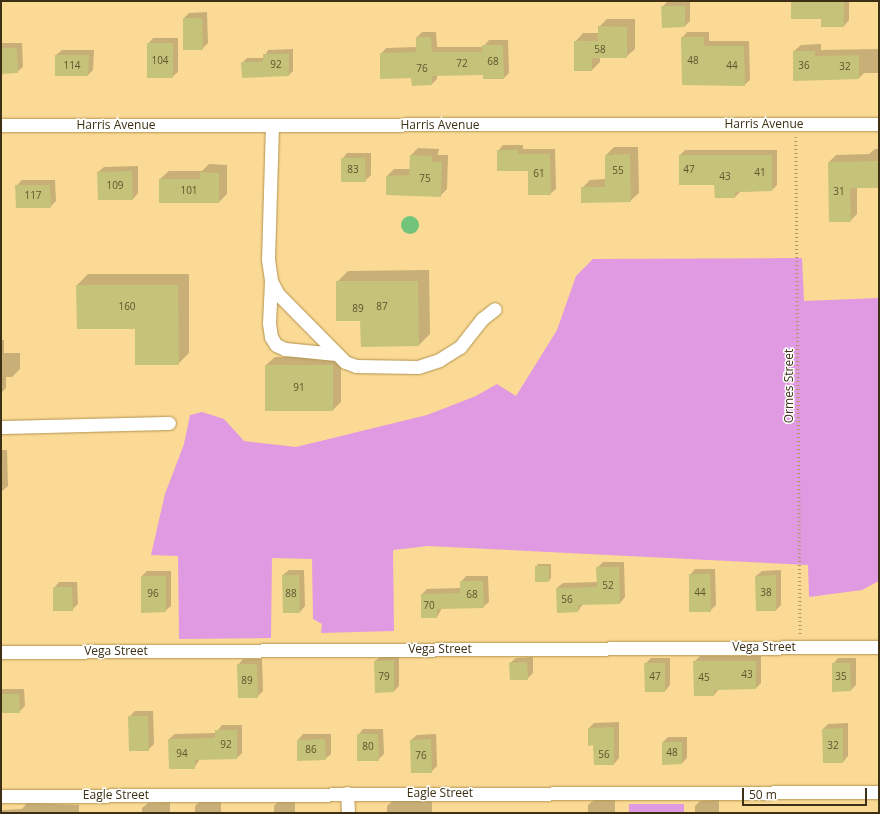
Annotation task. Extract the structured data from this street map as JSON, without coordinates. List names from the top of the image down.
{
  "streets": {
    "street": ["Harris Avenue", "Vega Street", "Eagle Street"],
    "path": ["Ormes Street"]
  },
  "crossings": [
    ["Harris Avenue", "Ormes Street"],
    ["Ormes Street", "Vega Street"]
  ],
  "house_numbers": [
    "58",
    "104",
    "48",
    "68",
    "72",
    "92",
    "114",
    "44",
    "36",
    "32",
    "76",
    "83",
    "47",
    "55",
    "41",
    "61",
    "43",
    "75",
    "109",
    "101",
    "31",
    "117",
    "160",
    "87",
    "89",
    "91",
    "52",
    "44",
    "38",
    "96",
    "88",
    "68",
    "56",
    "70",
    "43",
    "79",
    "47",
    "35",
    "45",
    "89",
    "92",
    "32",
    "80",
    "86",
    "48",
    "94",
    "56",
    "76"
  ],
  "scale_bar": "50 m"
}
